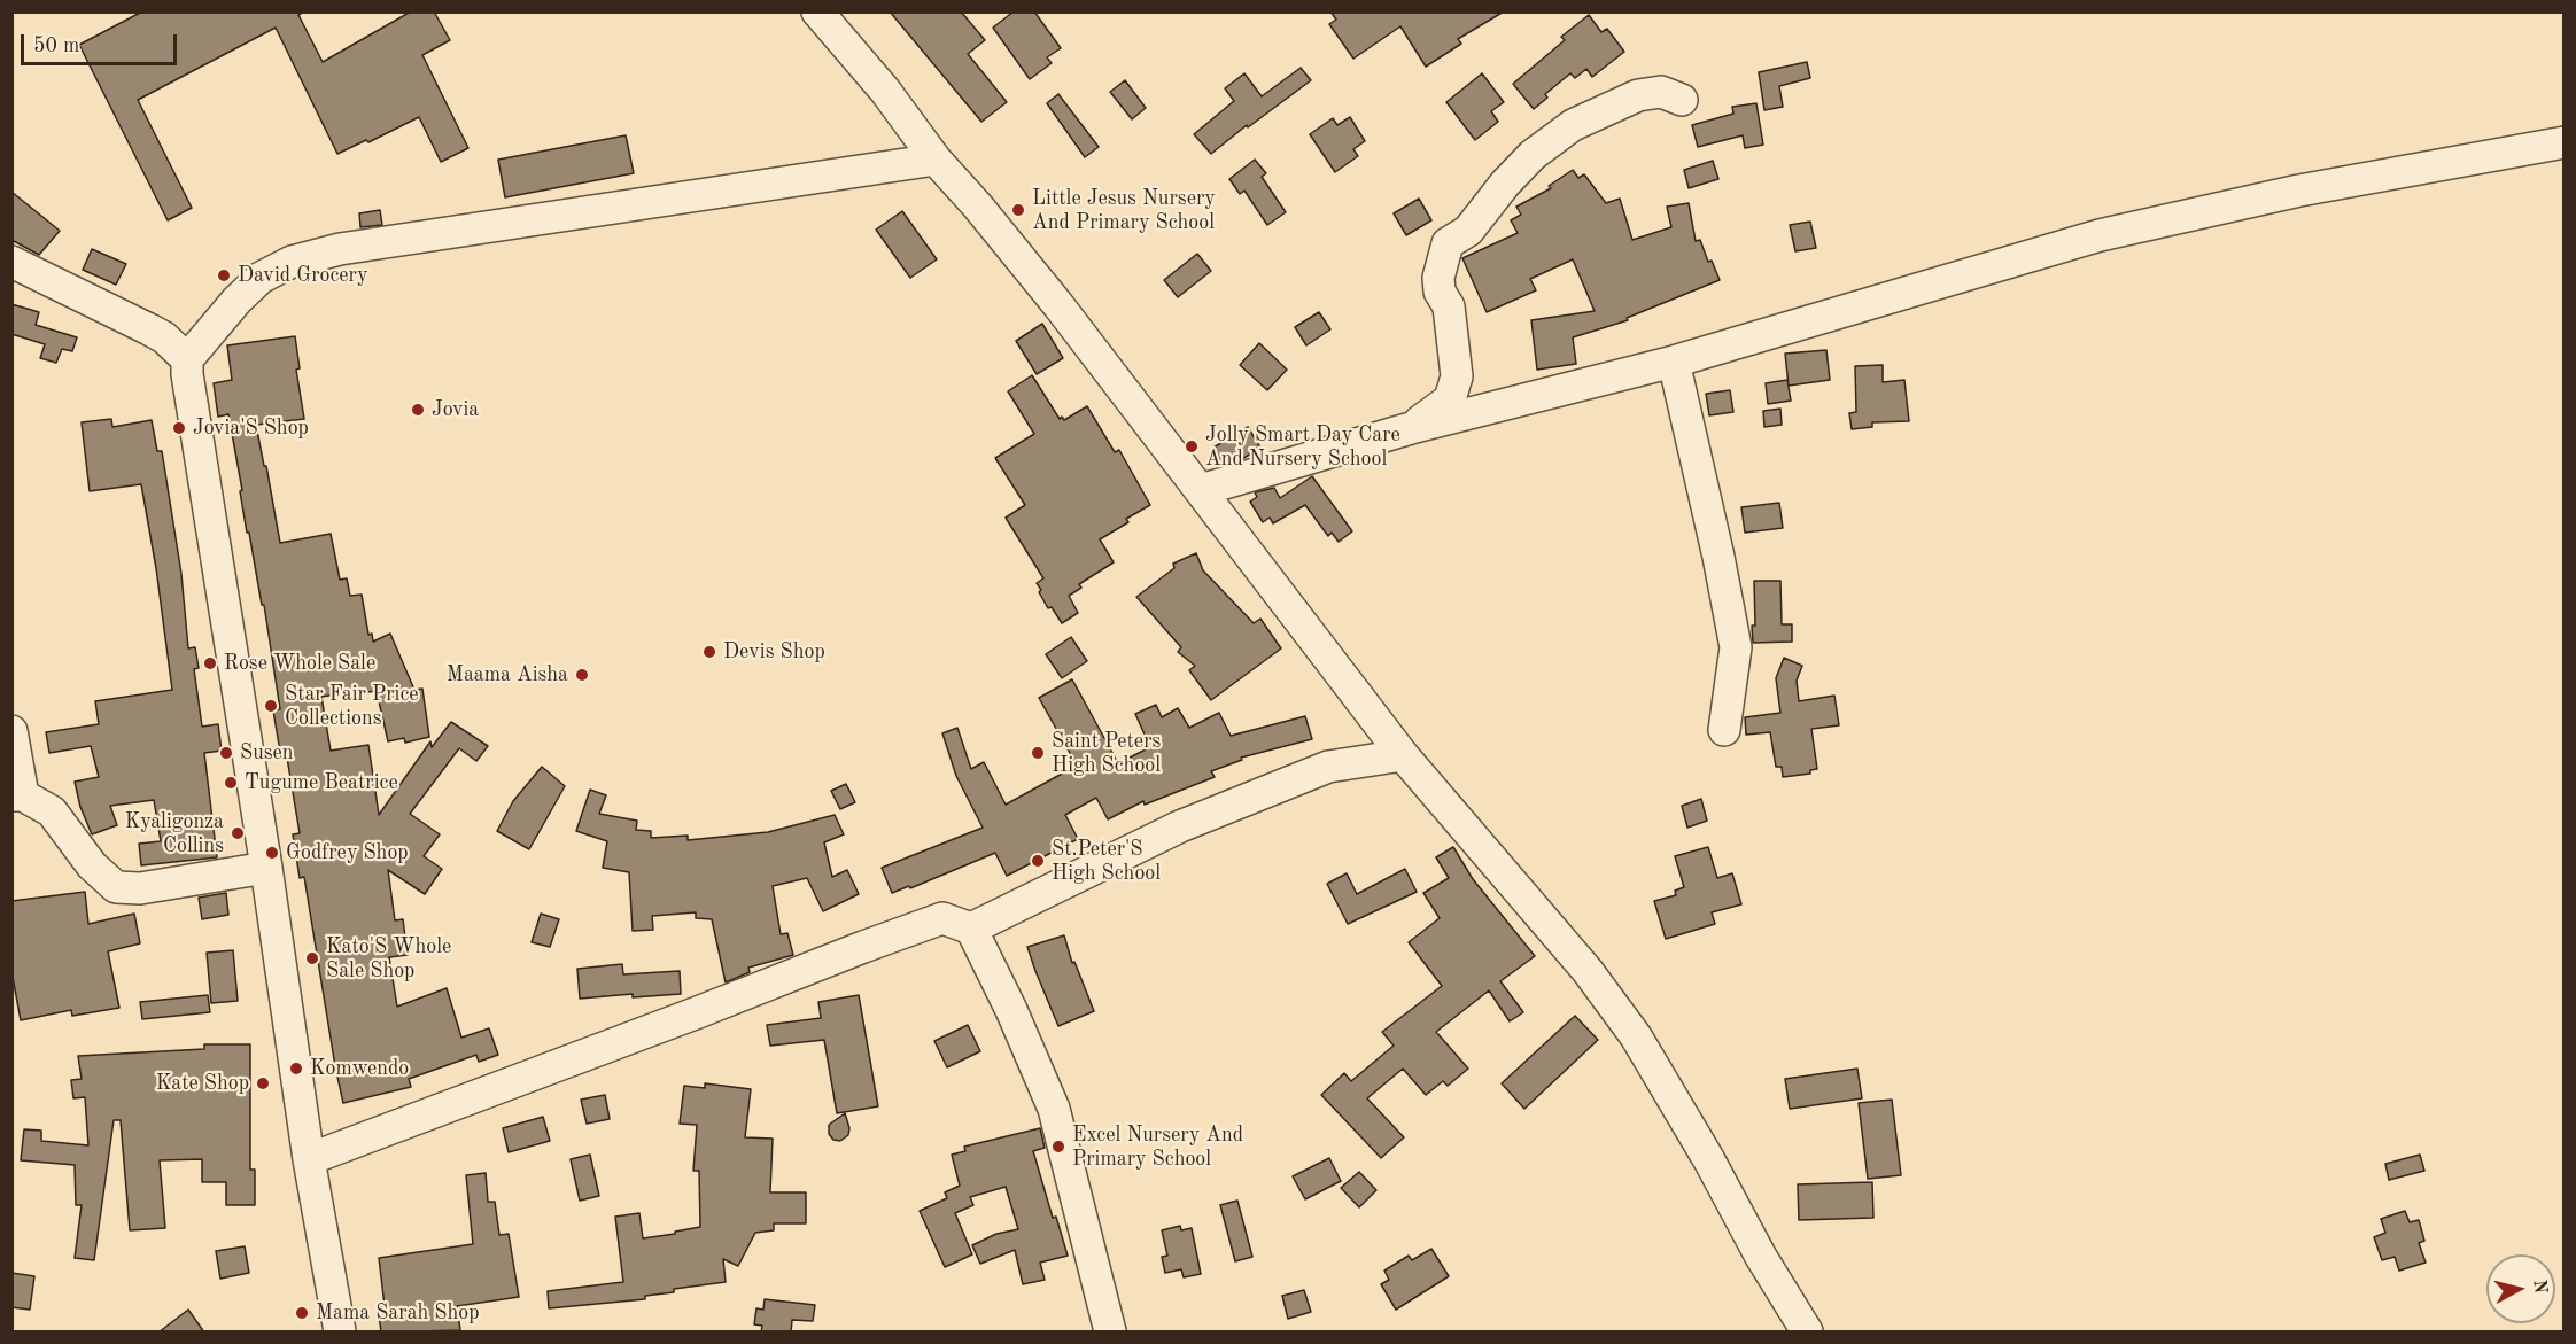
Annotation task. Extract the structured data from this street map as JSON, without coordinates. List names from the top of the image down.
{
  "places": [
    "Little Jesus Nursery And Primary School",
    "David Grocery",
    "Jovia",
    "Jovia'S Shop",
    "Jolly Smart Day Care And Nursery School",
    "Devis Shop",
    "Rose Whole Sale",
    "Maama Aisha",
    "Star Fair Price Collections",
    "Susen",
    "Saint Peters High School",
    "Tugume Beatrice",
    "Kyaligonza Collins",
    "Godfrey Shop",
    "St.Peter'S High School",
    "Kato'S Whole Sale Shop",
    "Komwendo",
    "Kate Shop",
    "Excel Nursery And Primary School",
    "Mama Sarah Shop"
  ],
  "scale_bar": "50 m",
  "north": "right"
}
